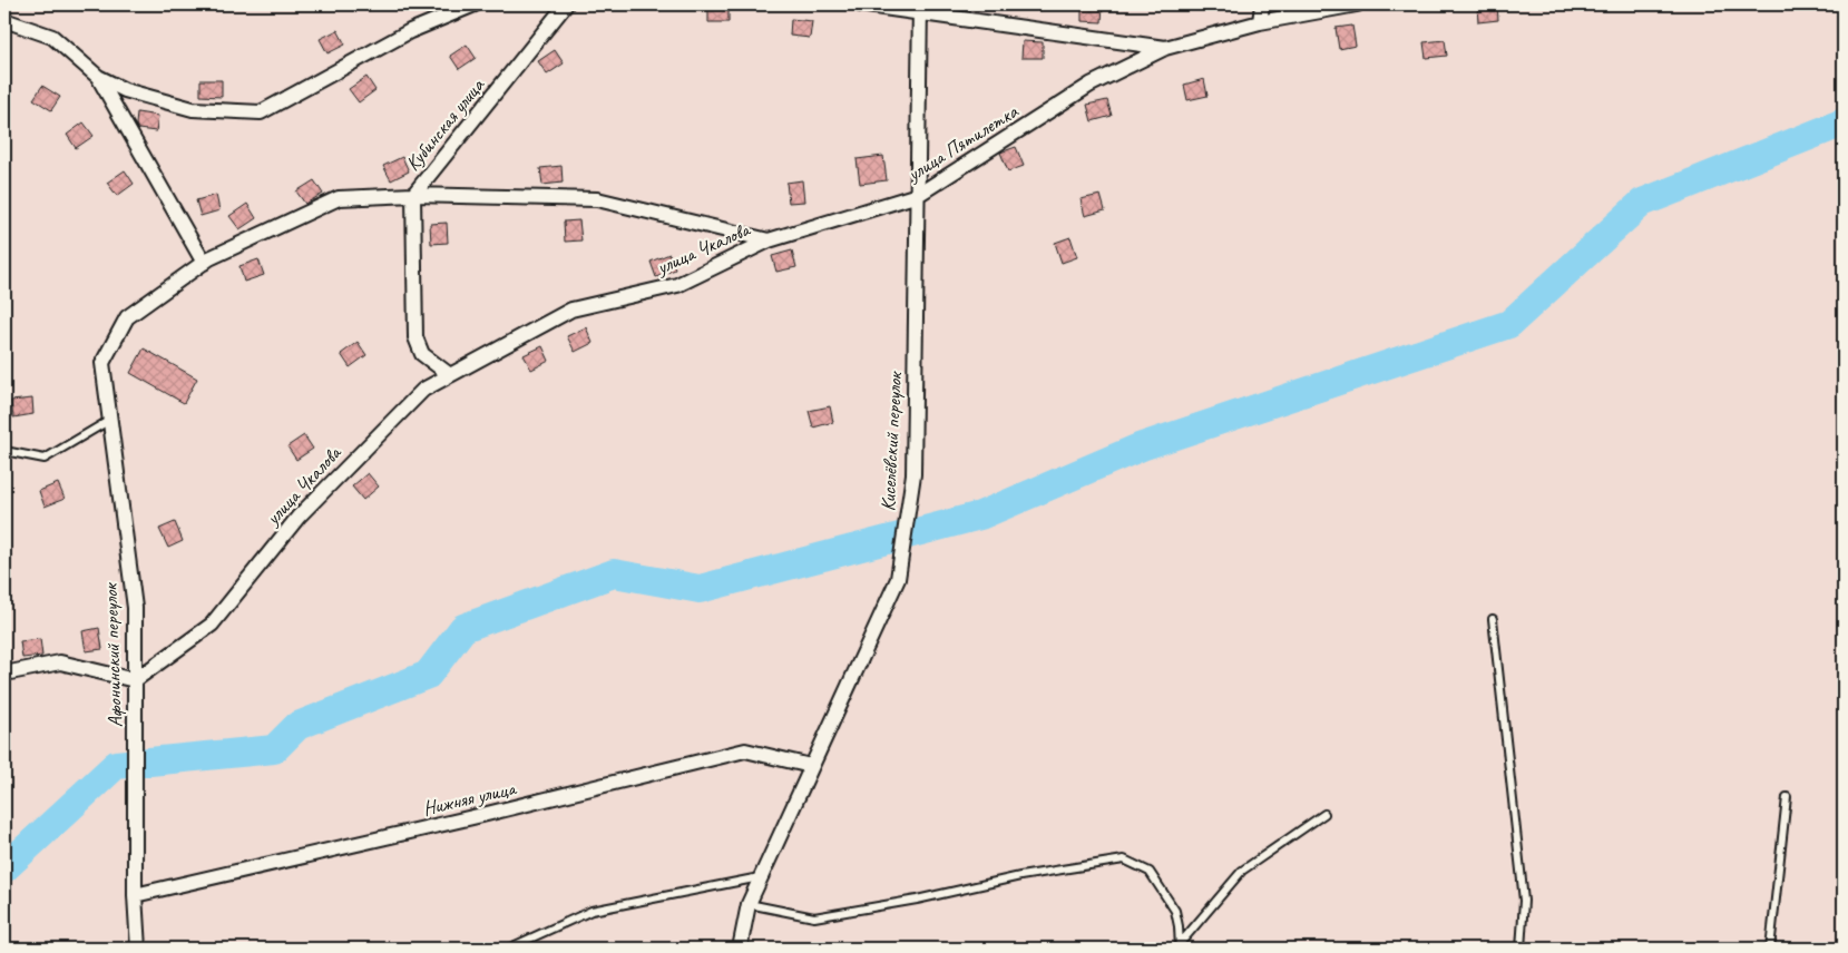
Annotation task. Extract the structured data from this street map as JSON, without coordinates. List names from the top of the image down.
{
  "streets": {
    "street": [
      "Кубинская улица",
      "улица Пятилетка",
      "улица Чкалова",
      "Киселёвский переулок",
      "Афонинский переулок",
      "Нижняя улица"
    ]
  },
  "crossings": [
    ["Кубинская улица", "улица Чкалова"],
    ["улица Пятилетка", "улица Чкалова"],
    ["улица Пятилетка", "Киселёвский переулок"],
    ["улица Чкалова", "Афонинский переулок"],
    ["Киселёвский переулок", "Нижняя улица"],
    ["Афонинский переулок", "Нижняя улица"]
  ]
}
